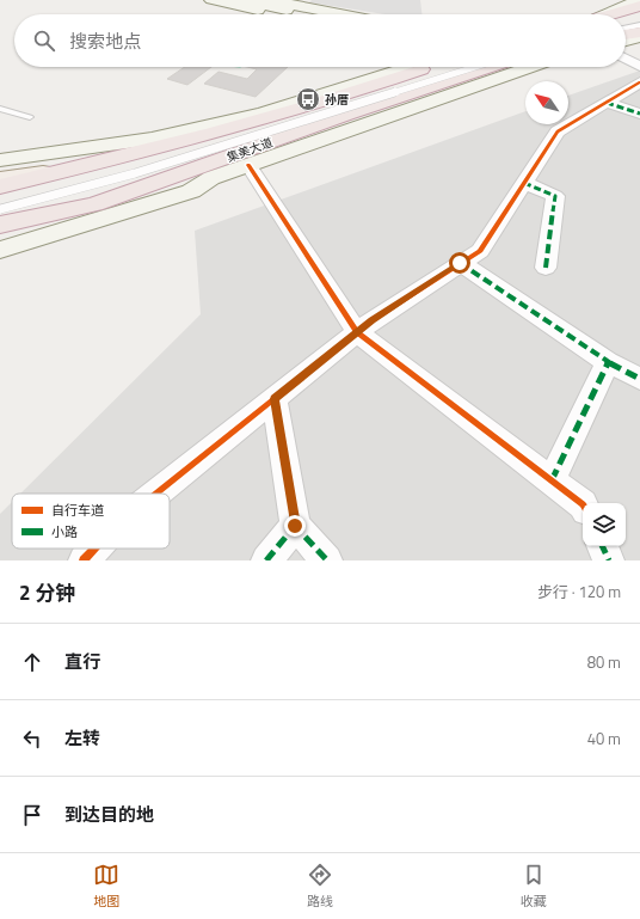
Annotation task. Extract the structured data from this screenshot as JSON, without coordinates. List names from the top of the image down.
{
  "streets": {
    "highway": ["集美大道"]
  },
  "places": {
    "bus stop": ["孙厝"]
  },
  "legend": ["自行车道", "小路"],
  "north": "top left",
  "page": {
    "search": "搜索地点",
    "heading": ["2 分钟", "步行 · 120 m"],
    "list": [
      ["直行", "80 m"],
      ["左转", "40 m"],
      "到达目的地"
    ],
    "nav": ["地图", "路线", "收藏"]
  }
}
